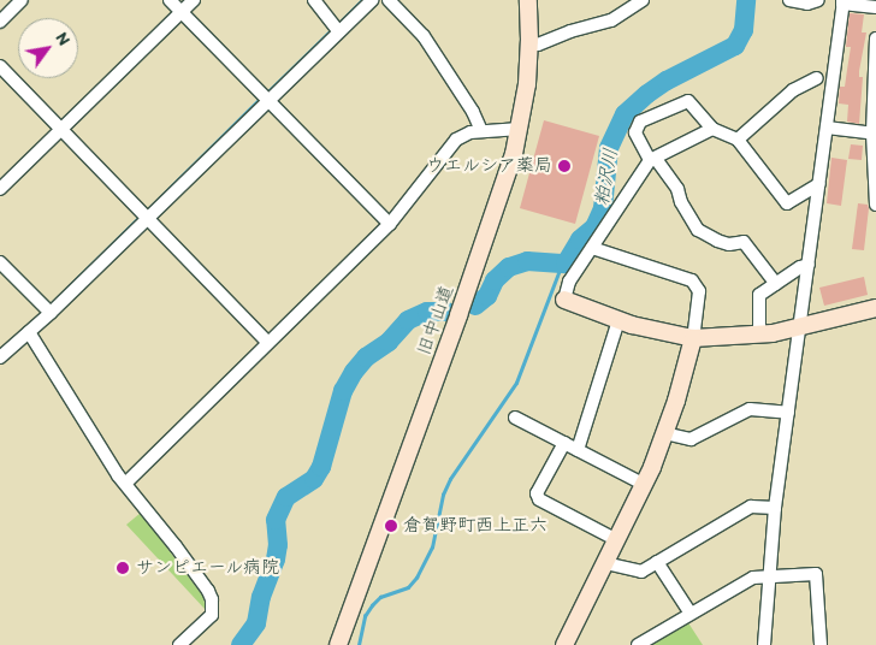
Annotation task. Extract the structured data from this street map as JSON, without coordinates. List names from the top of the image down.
{
  "streets": {
    "main road": ["旧中山道"]
  },
  "water": ["粕沢川"],
  "places": ["ウエルシア薬局", "倉賀野町西上正六", "サンピエール病院"],
  "north": "top right"
}
